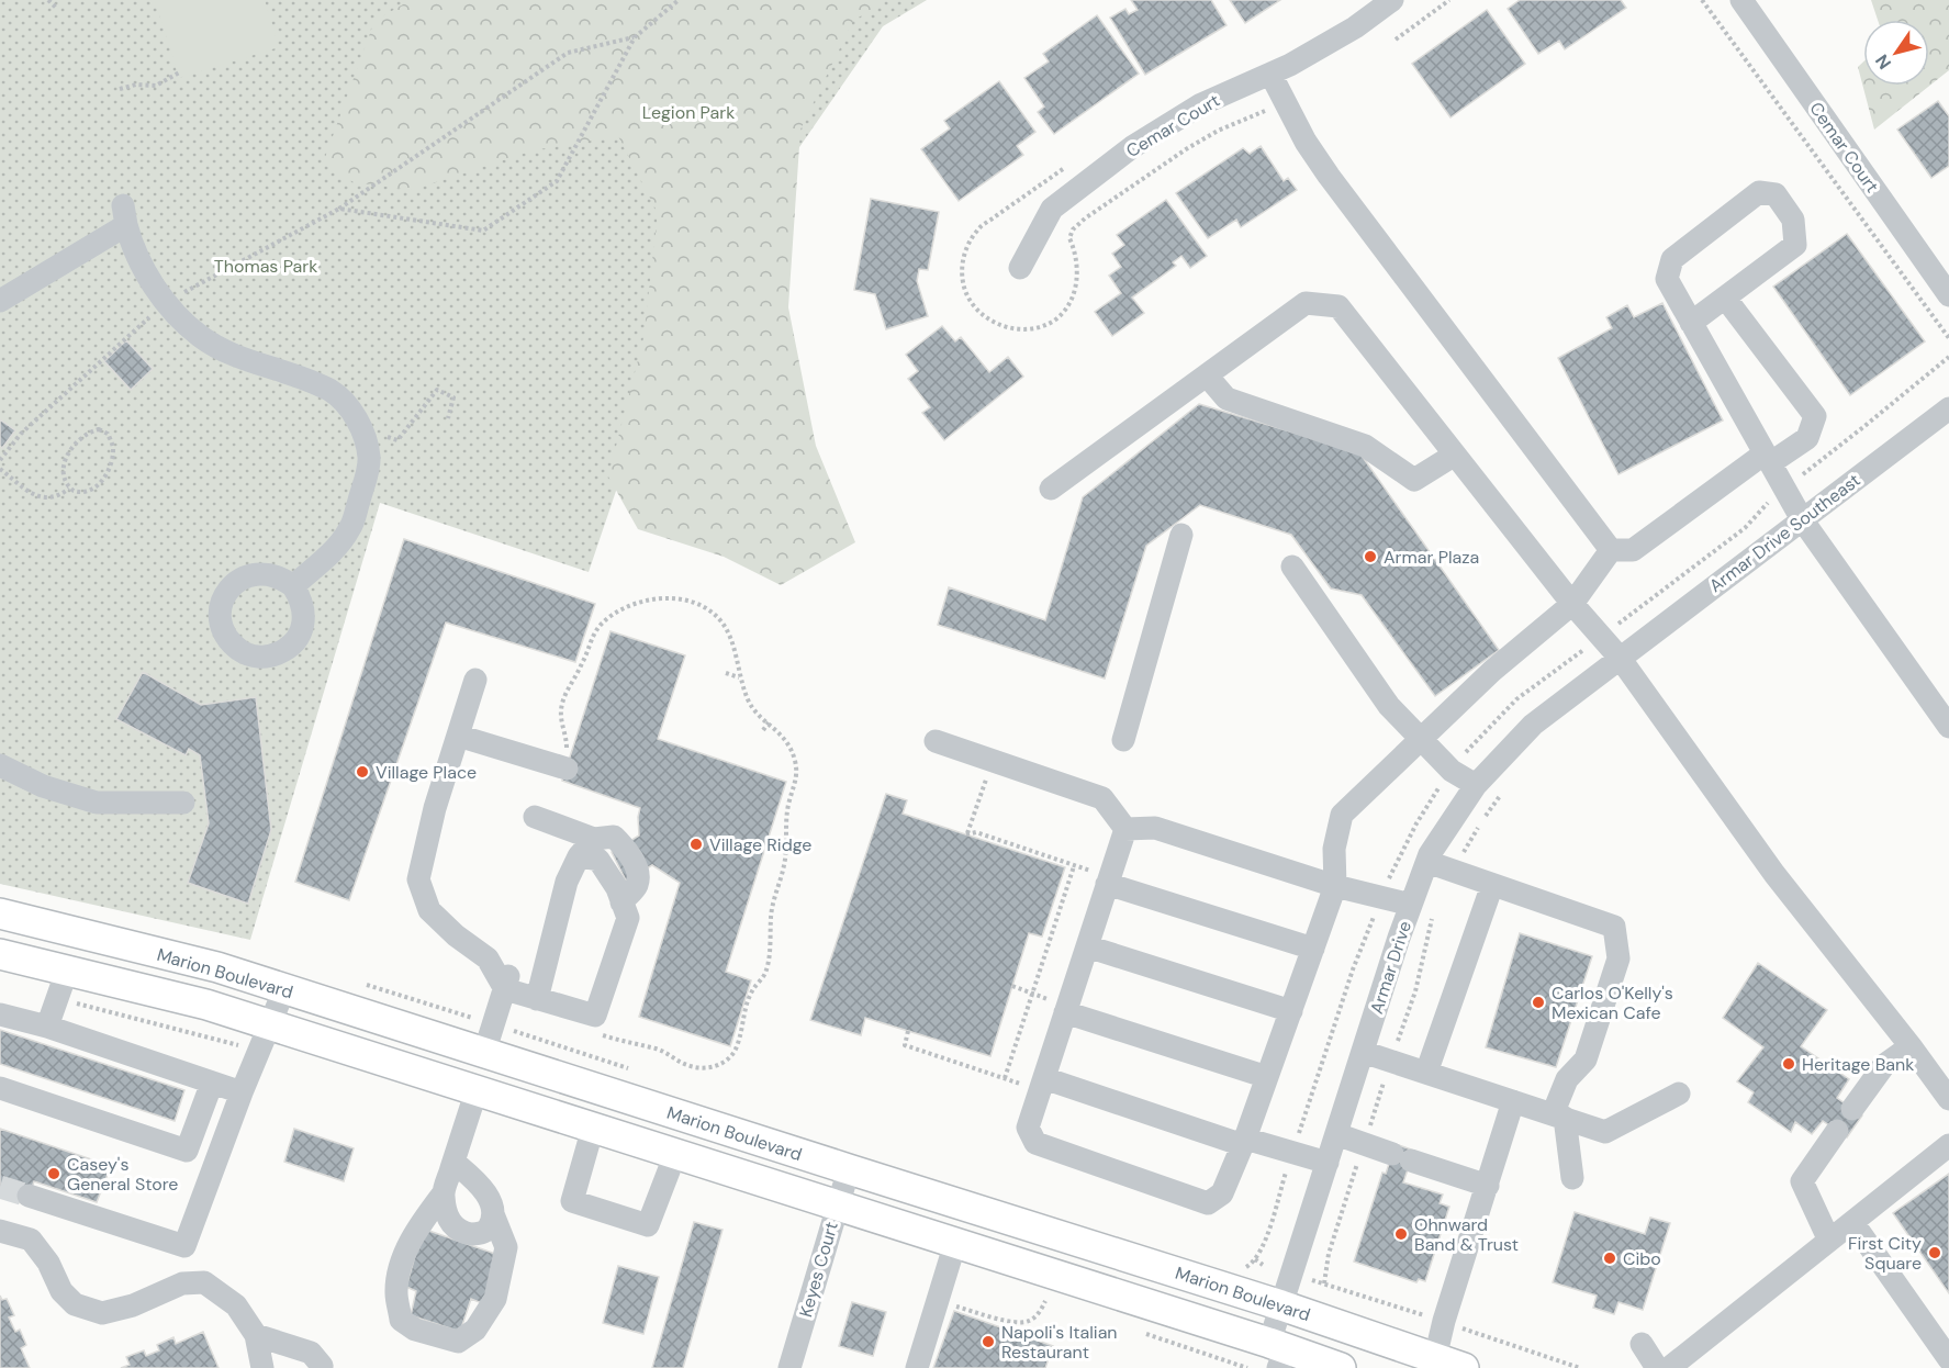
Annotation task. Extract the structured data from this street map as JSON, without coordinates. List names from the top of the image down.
{
  "streets": {
    "main road": ["Marion Boulevard"],
    "street": [
      "Cemar Court",
      "Armar Drive Southeast",
      "Armar Drive",
      "Keyes Court"
    ]
  },
  "crossings": [
    ["Armar Drive Southeast", "Armar Drive"],
    ["Armar Drive", "Marion Boulevard"],
    ["Marion Boulevard", "Keyes Court"]
  ],
  "parks": ["Legion Park", "Thomas Park"],
  "places": [
    "Armar Plaza",
    "Village Place",
    "Village Ridge",
    "Carlos O'Kelly's Mexican Cafe",
    "Heritage Bank",
    "Casey's General Store",
    "Ohnward Band & Trust",
    "First City Square",
    "Cibo",
    "Napoli's Italian Restaurant"
  ],
  "north": "bottom left"
}
